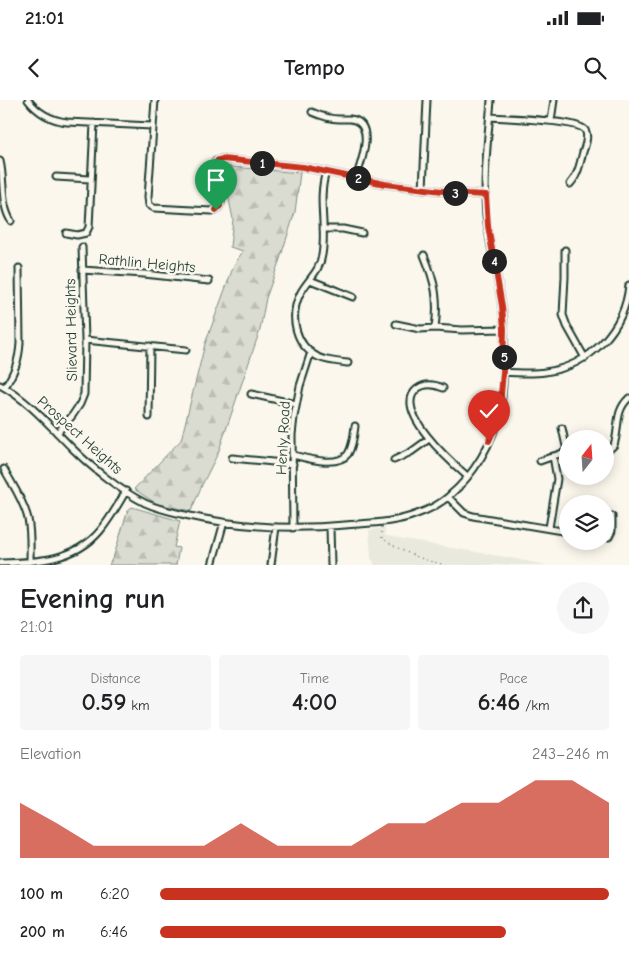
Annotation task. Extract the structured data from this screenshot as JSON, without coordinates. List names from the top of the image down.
{
  "streets": {
    "street": [
      "Rathlin Heights",
      "Slievard Heights",
      "Prospect Heights",
      "Henly Road"
    ]
  },
  "crossings": [
    ["Rathlin Heights", "Slievard Heights"],
    ["Slievard Heights", "Prospect Heights"],
    ["Prospect Heights", "Henly Road"]
  ],
  "north": "top",
  "page": {
    "status": "21:01",
    "header": "Tempo",
    "pins": [
      "1",
      "2",
      "3",
      "4",
      "5"
    ],
    "heading": ["Evening run", "21:01"],
    "stats": [
      ["Distance", "0.59 km"],
      ["Time", "4:00"],
      ["Pace", "6:46 /km"]
    ],
    "chart": ["Elevation", "243–246 m"],
    "list": [
      {
        "name": "100 m",
        "note": "6:20"
      },
      {
        "name": "200 m",
        "note": "6:46"
      }
    ]
  }
}
